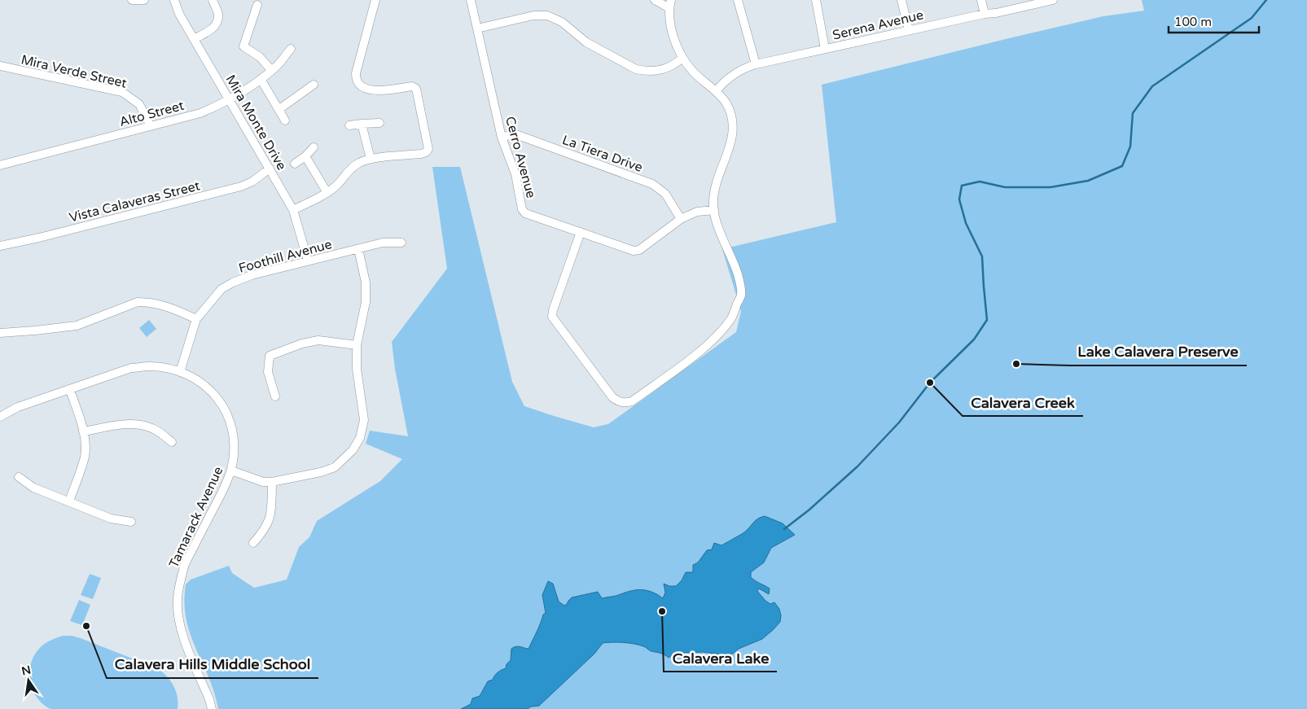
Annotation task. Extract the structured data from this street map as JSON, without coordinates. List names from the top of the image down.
{
  "streets": {
    "street": [
      "Serena Avenue",
      "Mira Verde Street",
      "Alto Street",
      "Mira Monte Drive",
      "La Tiera Drive",
      "Cerro Avenue",
      "Vista Calaveras Street",
      "Foothill Avenue",
      "Tamarack Avenue"
    ]
  },
  "crossings": [
    ["Mira Verde Street", "Alto Street"],
    ["Alto Street", "Mira Monte Drive"],
    ["Mira Monte Drive", "Vista Calaveras Street"],
    ["Mira Monte Drive", "Foothill Avenue"],
    ["La Tiera Drive", "Cerro Avenue"],
    ["Foothill Avenue", "Tamarack Avenue"]
  ],
  "places": [
    "Lake Calavera Preserve",
    "Calavera Creek",
    "Calavera Lake",
    "Calavera Hills Middle School"
  ],
  "scale_bar": "100 m",
  "north": "top"
}
